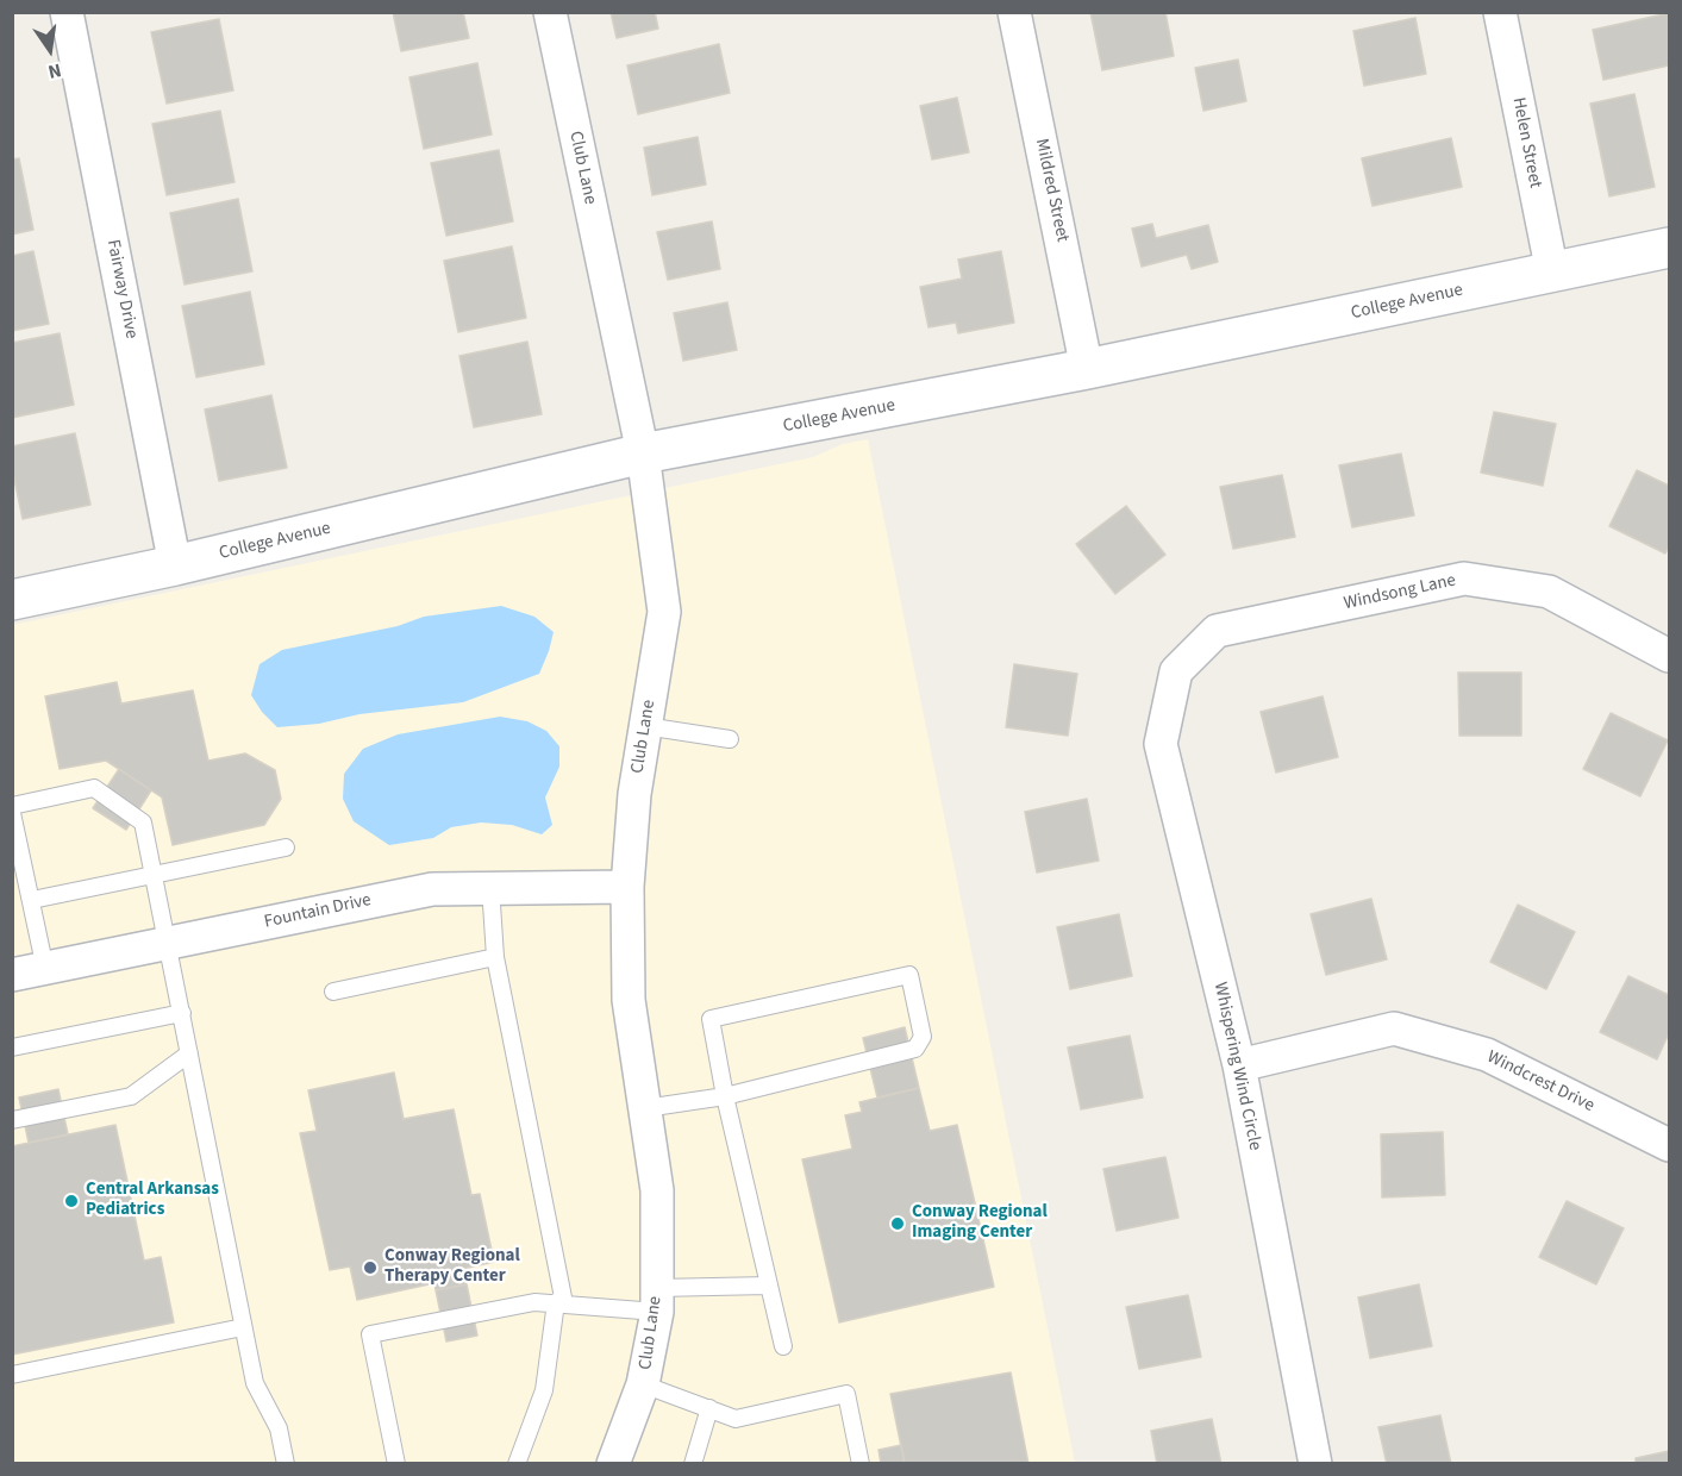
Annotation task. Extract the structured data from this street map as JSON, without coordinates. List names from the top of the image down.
{
  "streets": {
    "street": [
      "Helen Street",
      "Club Lane",
      "Mildred Street",
      "Fairway Drive",
      "College Avenue",
      "Windsong Lane",
      "Fountain Drive",
      "Whispering Wind Circle",
      "Windcrest Drive"
    ]
  },
  "crossings": [
    ["Helen Street", "College Avenue"],
    ["Club Lane", "College Avenue"],
    ["Club Lane", "Fountain Drive"],
    ["Mildred Street", "College Avenue"],
    ["Fairway Drive", "College Avenue"],
    ["Windsong Lane", "Whispering Wind Circle"],
    ["Whispering Wind Circle", "Windcrest Drive"]
  ],
  "places": ["Central Arkansas Pediatrics", "Conway Regional Imaging Center", "Conway Regional Therapy Center"],
  "north": "bottom"
}
